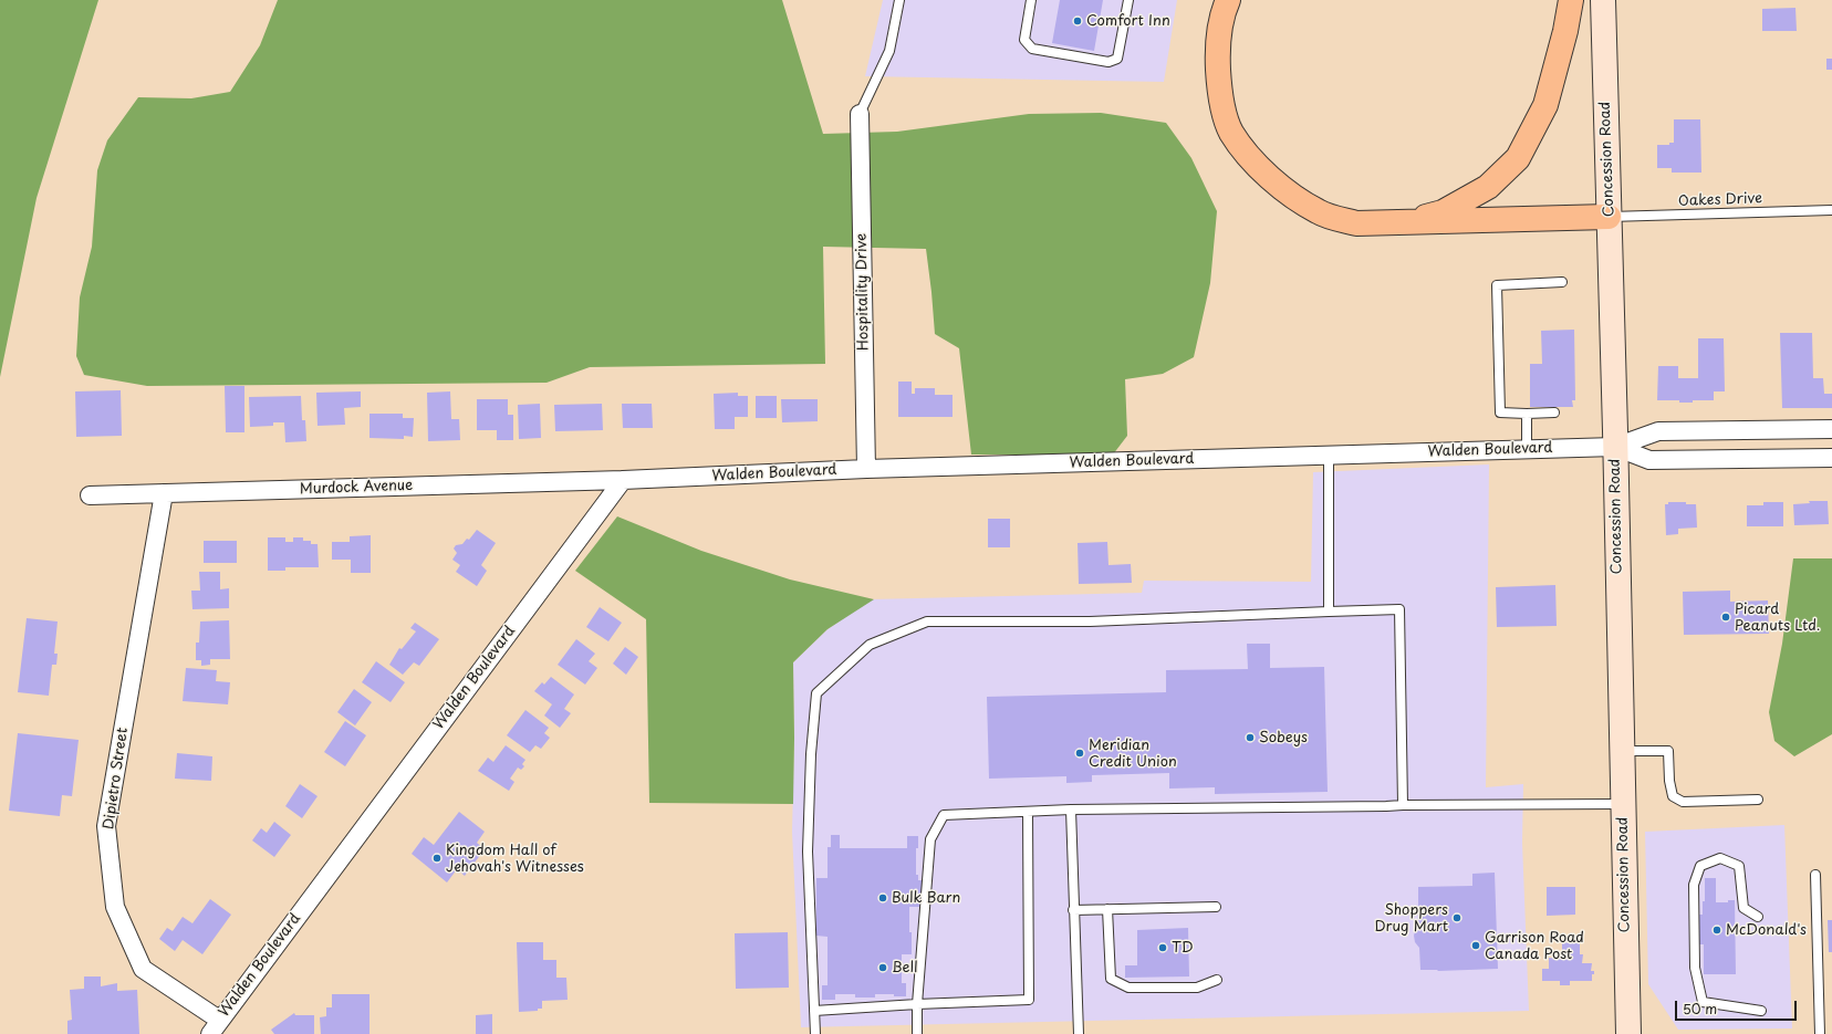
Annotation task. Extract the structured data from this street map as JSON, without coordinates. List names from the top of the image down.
{
  "streets": {
    "street": [
      "Concession Road",
      "Hospitality Drive",
      "Walden Boulevard",
      "Murdock Avenue",
      "Dipietro Street"
    ],
    "lane": ["Oakes Drive"]
  },
  "crossings": [
    ["Concession Road", "Oakes Drive"],
    ["Concession Road", "Walden Boulevard"],
    ["Hospitality Drive", "Walden Boulevard"],
    ["Walden Boulevard", "Murdock Avenue"],
    ["Walden Boulevard", "Dipietro Street"],
    ["Murdock Avenue", "Dipietro Street"]
  ],
  "places": [
    "Comfort Inn",
    "Picard Peanuts Ltd.",
    "Sobeys",
    "Meridian Credit Union",
    "Kingdom Hall of Jehovah's Witnesses",
    "Bulk Barn",
    "Shoppers Drug Mart",
    "McDonald's",
    "Garrison Road Canada Post",
    "TD",
    "Bell"
  ],
  "scale_bar": "50 m"
}
